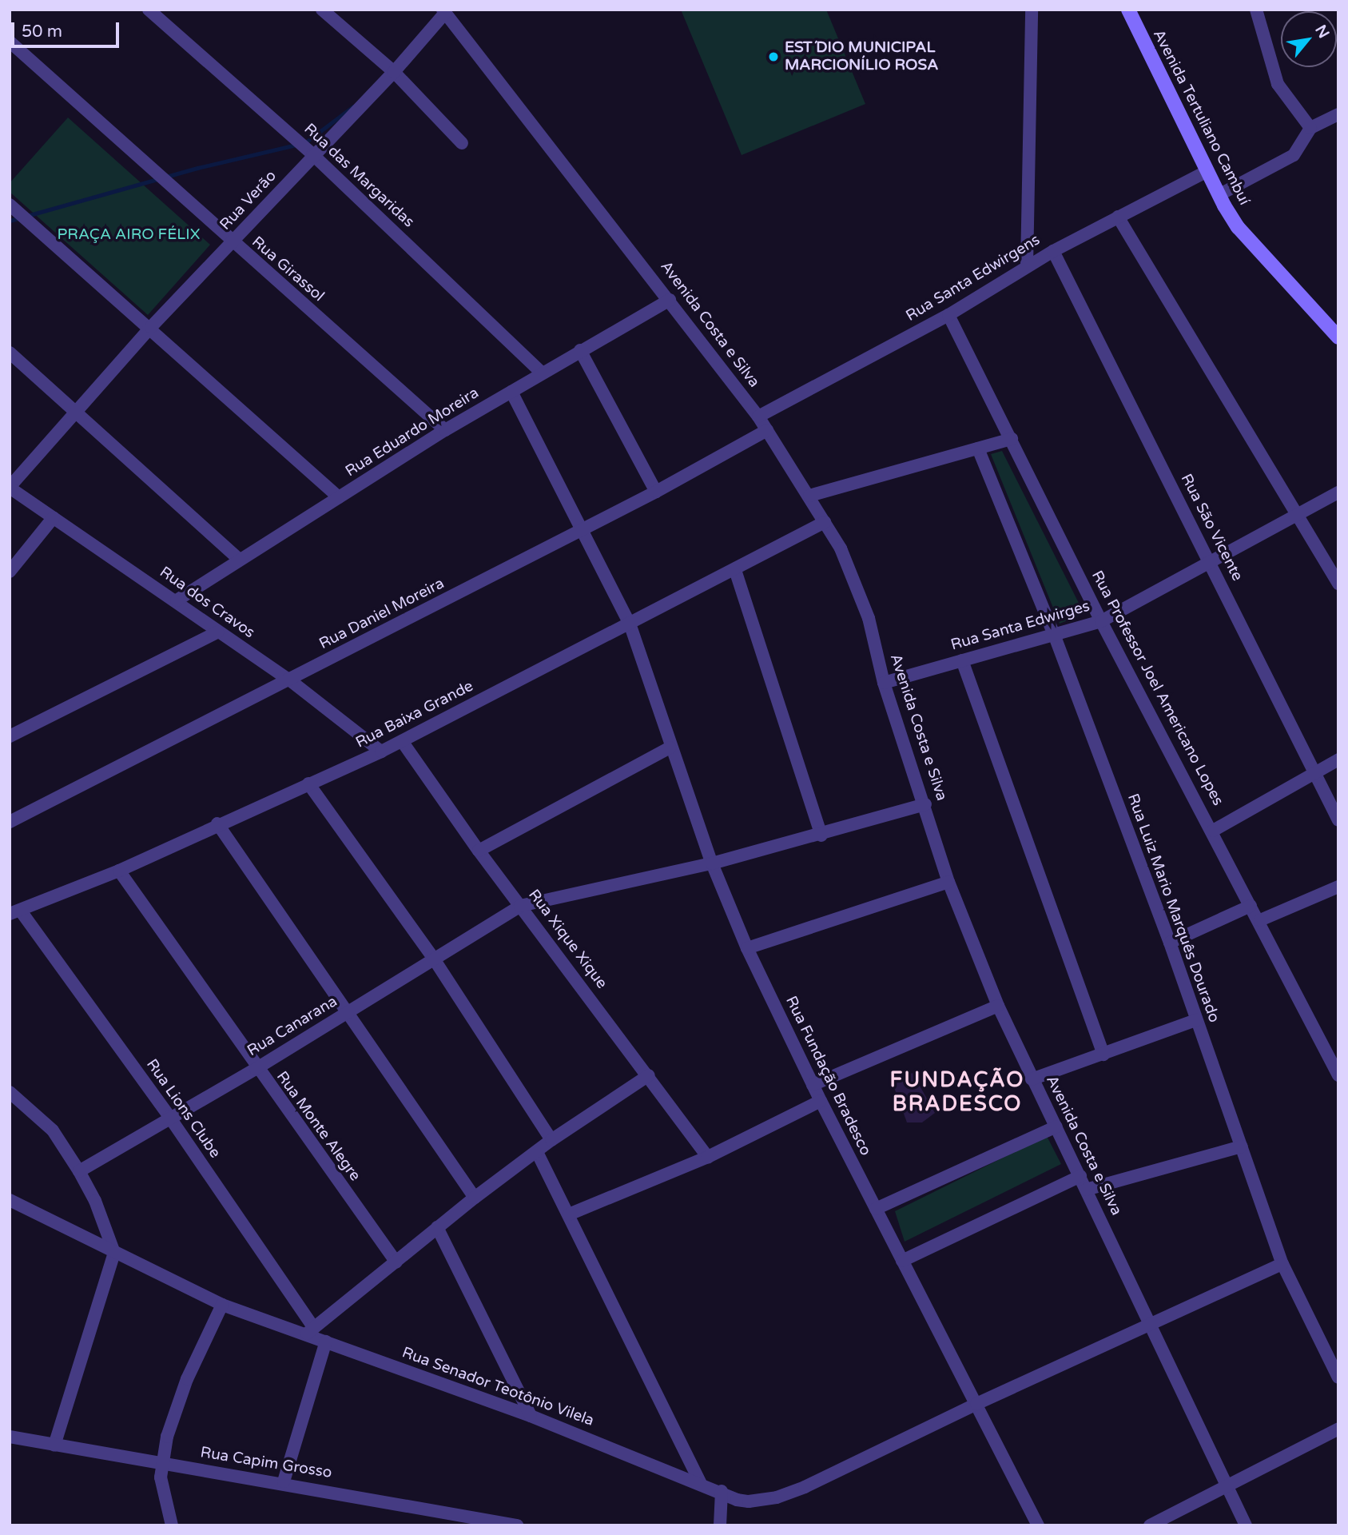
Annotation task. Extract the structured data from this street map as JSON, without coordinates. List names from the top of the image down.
{
  "streets": {
    "main road": ["Avenida Tertuliano Cambuí"],
    "street": [
      "Rua das Margaridas",
      "Rua Verão",
      "Rua Girassol",
      "Rua Santa Edwirgens",
      "Avenida Costa e Silva",
      "Rua Eduardo Moreira",
      "Rua São Vicente",
      "Rua dos Cravos",
      "Rua Daniel Moreira",
      "Rua Santa Edwirges",
      "Rua Professor Joel Americano Lopes",
      "Rua Baixa Grande",
      "Rua Luiz Mario Marquês Dourado",
      "Rua Xique Xique",
      "Rua Canarana",
      "Rua Fundação Bradesco",
      "Rua Lions Clube",
      "Rua Monte Alegre",
      "Rua Senador Teotônio Vilela",
      "Rua Capim Grosso"
    ]
  },
  "crossings": [
    ["Avenida Tertuliano Cambuí", "Rua Santa Edwirgens"],
    ["Rua das Margaridas", "Rua Verão"],
    ["Rua das Margaridas", "Rua Eduardo Moreira"],
    ["Rua Verão", "Rua Girassol"],
    ["Rua Verão", "Avenida Costa e Silva"],
    ["Rua Verão", "Rua dos Cravos"],
    ["Rua Girassol", "Rua Eduardo Moreira"],
    ["Rua Santa Edwirgens", "Avenida Costa e Silva"],
    ["Rua Santa Edwirgens", "Rua São Vicente"],
    ["Rua Santa Edwirgens", "Rua Professor Joel Americano Lopes"],
    ["Avenida Costa e Silva", "Rua Eduardo Moreira"],
    ["Avenida Costa e Silva", "Rua Daniel Moreira"],
    ["Avenida Costa e Silva", "Rua Santa Edwirges"],
    ["Avenida Costa e Silva", "Rua Baixa Grande"],
    ["Avenida Costa e Silva", "Rua Canarana"],
    ["Avenida Costa e Silva", "Rua Senador Teotônio Vilela"],
    ["Rua Eduardo Moreira", "Rua dos Cravos"],
    ["Rua Eduardo Moreira", "Rua Fundação Bradesco"],
    ["Rua São Vicente", "Rua Santa Edwirges"],
    ["Rua dos Cravos", "Rua Daniel Moreira"],
    ["Rua dos Cravos", "Rua Baixa Grande"],
    ["Rua Daniel Moreira", "Rua Fundação Bradesco"],
    ["Rua Santa Edwirges", "Rua Professor Joel Americano Lopes"],
    ["Rua Santa Edwirges", "Rua Luiz Mario Marquês Dourado"],
    ["Rua Baixa Grande", "Rua Xique Xique"],
    ["Rua Baixa Grande", "Rua Fundação Bradesco"],
    ["Rua Baixa Grande", "Rua Lions Clube"],
    ["Rua Baixa Grande", "Rua Monte Alegre"],
    ["Rua Luiz Mario Marquês Dourado", "Rua Senador Teotônio Vilela"],
    ["Rua Xique Xique", "Rua Canarana"],
    ["Rua Canarana", "Rua Fundação Bradesco"],
    ["Rua Canarana", "Rua Lions Clube"],
    ["Rua Canarana", "Rua Monte Alegre"],
    ["Rua Fundação Bradesco", "Rua Senador Teotônio Vilela"],
    ["Rua Lions Clube", "Rua Senador Teotônio Vilela"]
  ],
  "districts": ["FUNDAÇÃO BRADESCO"],
  "parks": ["PRAÇA AIRO FÉLIX"],
  "places": ["EST´DIO MUNICIPAL MARCIONÍLIO ROSA"],
  "scale_bar": "50 m",
  "north": "top right"
}
